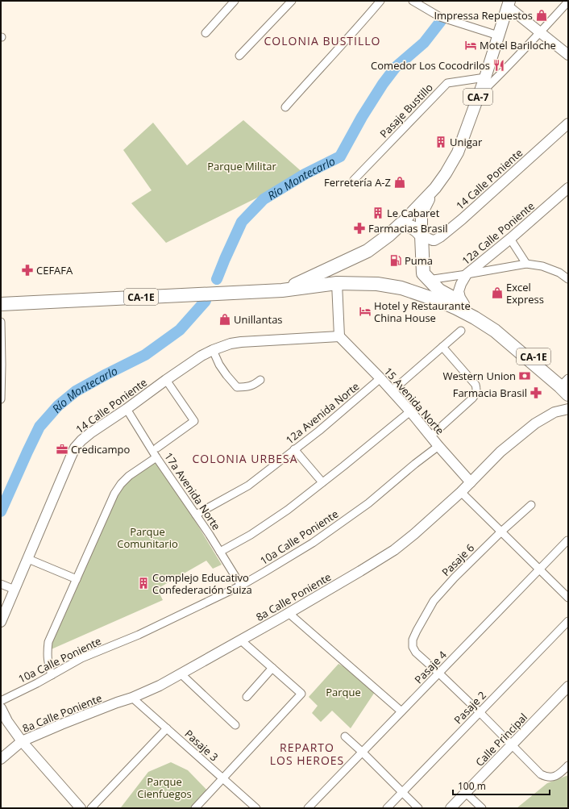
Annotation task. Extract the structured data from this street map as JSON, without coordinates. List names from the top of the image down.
{
  "streets": {
    "highway": ["CA-1E"],
    "main road": ["CA-7"],
    "street": [
      "Pasaje Bustillo",
      "14 Calle Poniente",
      "12a Calle Poniente",
      "15 Avenida Norte",
      "12a Avenida Norte",
      "17a Avenida Norte",
      "10a Calle Poniente",
      "Pasaje 6",
      "8a Calle Poniente",
      "Pasaje 4",
      "Pasaje 2",
      "Calle Principal",
      "Pasaje 3"
    ]
  },
  "crossings": [
    ["CA-7", "Pasaje Bustillo"],
    ["CA-7", "14 Calle Poniente"],
    ["CA-7", "CA-1E"],
    ["14 Calle Poniente", "15 Avenida Norte"],
    ["14 Calle Poniente", "17a Avenida Norte"],
    ["12a Calle Poniente", "CA-1E"],
    ["15 Avenida Norte", "12a Avenida Norte"],
    ["15 Avenida Norte", "10a Calle Poniente"],
    ["15 Avenida Norte", "8a Calle Poniente"],
    ["12a Avenida Norte", "17a Avenida Norte"],
    ["17a Avenida Norte", "10a Calle Poniente"],
    ["Pasaje 6", "Pasaje 4"],
    ["8a Calle Poniente", "Pasaje 3"]
  ],
  "districts": ["COLONIA BUSTILLO", "COLONIA URBESA", "REPARTO LOS HEROES"],
  "water": ["Río Montecarlo"],
  "parks": [
    "Parque Militar",
    "Parque Comunitario",
    "Parque",
    "Parque Cienfuegos"
  ],
  "places": {
    "shop": [
      "Impressa Repuestos",
      "Ferretería A-Z",
      "Excel Express",
      "Unillantas"
    ],
    "hotel": ["Motel Bariloche", "Hotel y Restaurante China House"],
    "restaurant": ["Comedor Los Cocodrilos"],
    "building": ["Unigar", "Le Cabaret", "Complejo Educativo Confederación Suiza"],
    "pharmacy": ["Farmacias Brasil", "CEFAFA", "Farmacia Brasil"],
    "fuel station": ["Puma"],
    "bank": ["Western Union"],
    "office": ["Credicampo"]
  },
  "scale_bar": "100 m"
}
